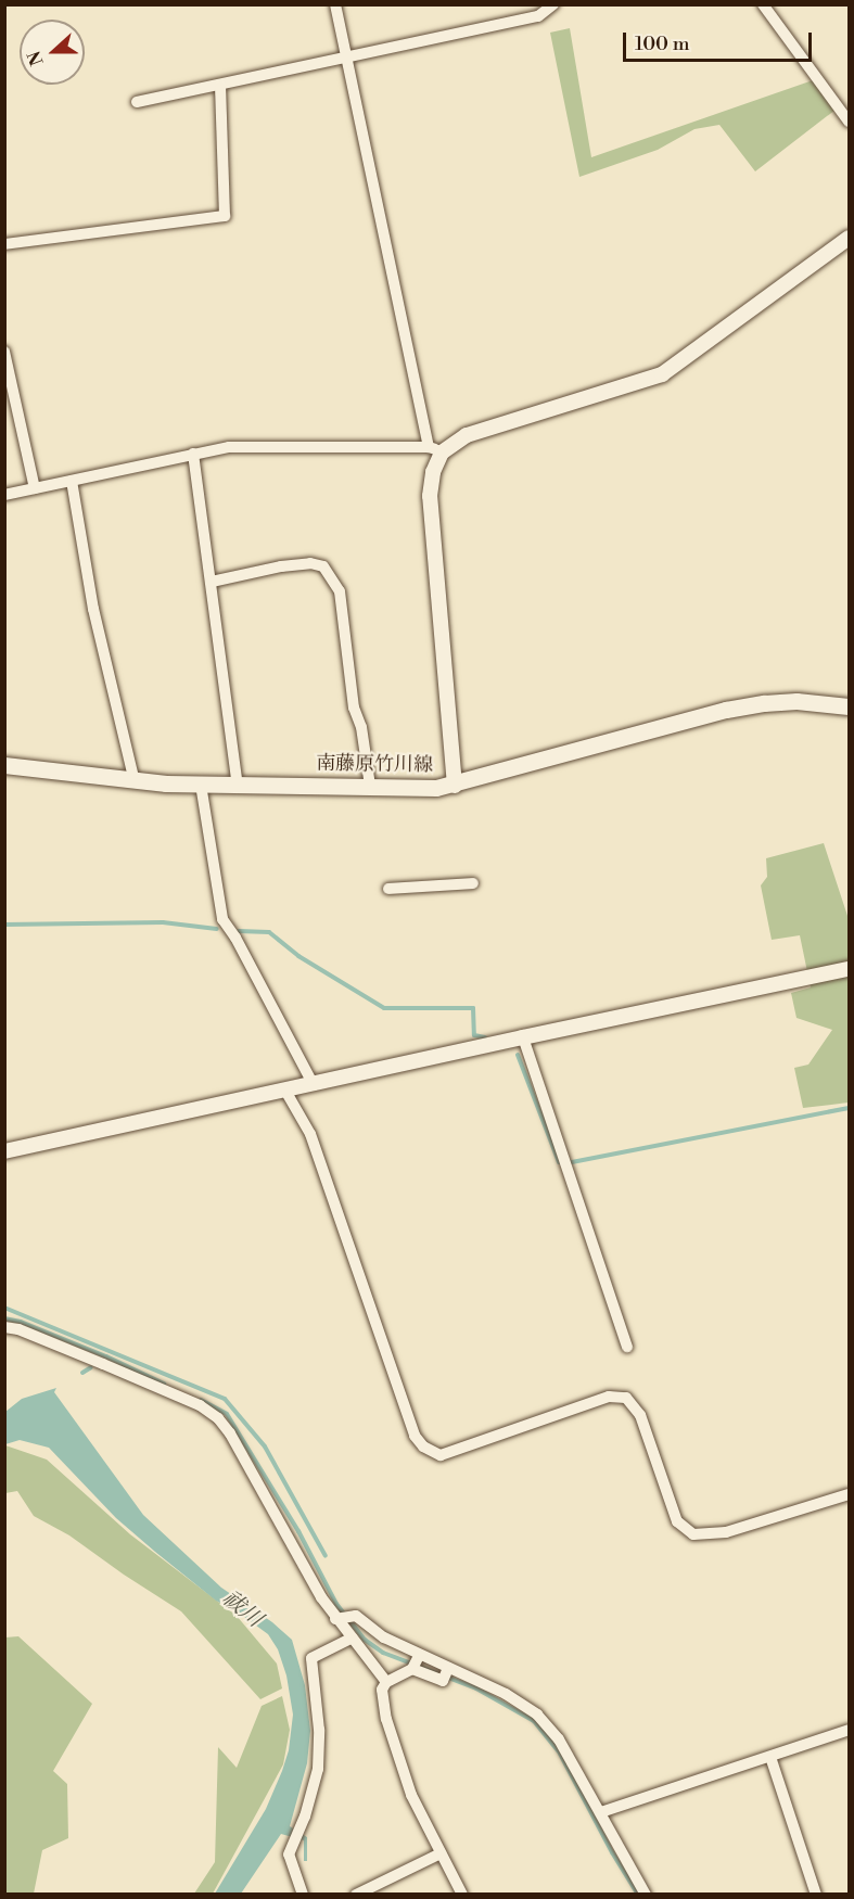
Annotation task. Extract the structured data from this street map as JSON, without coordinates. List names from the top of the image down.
{
  "streets": {
    "main road": ["南藤原竹川線"]
  },
  "water": ["祓川"],
  "scale_bar": "100 m",
  "north": "left"
}
